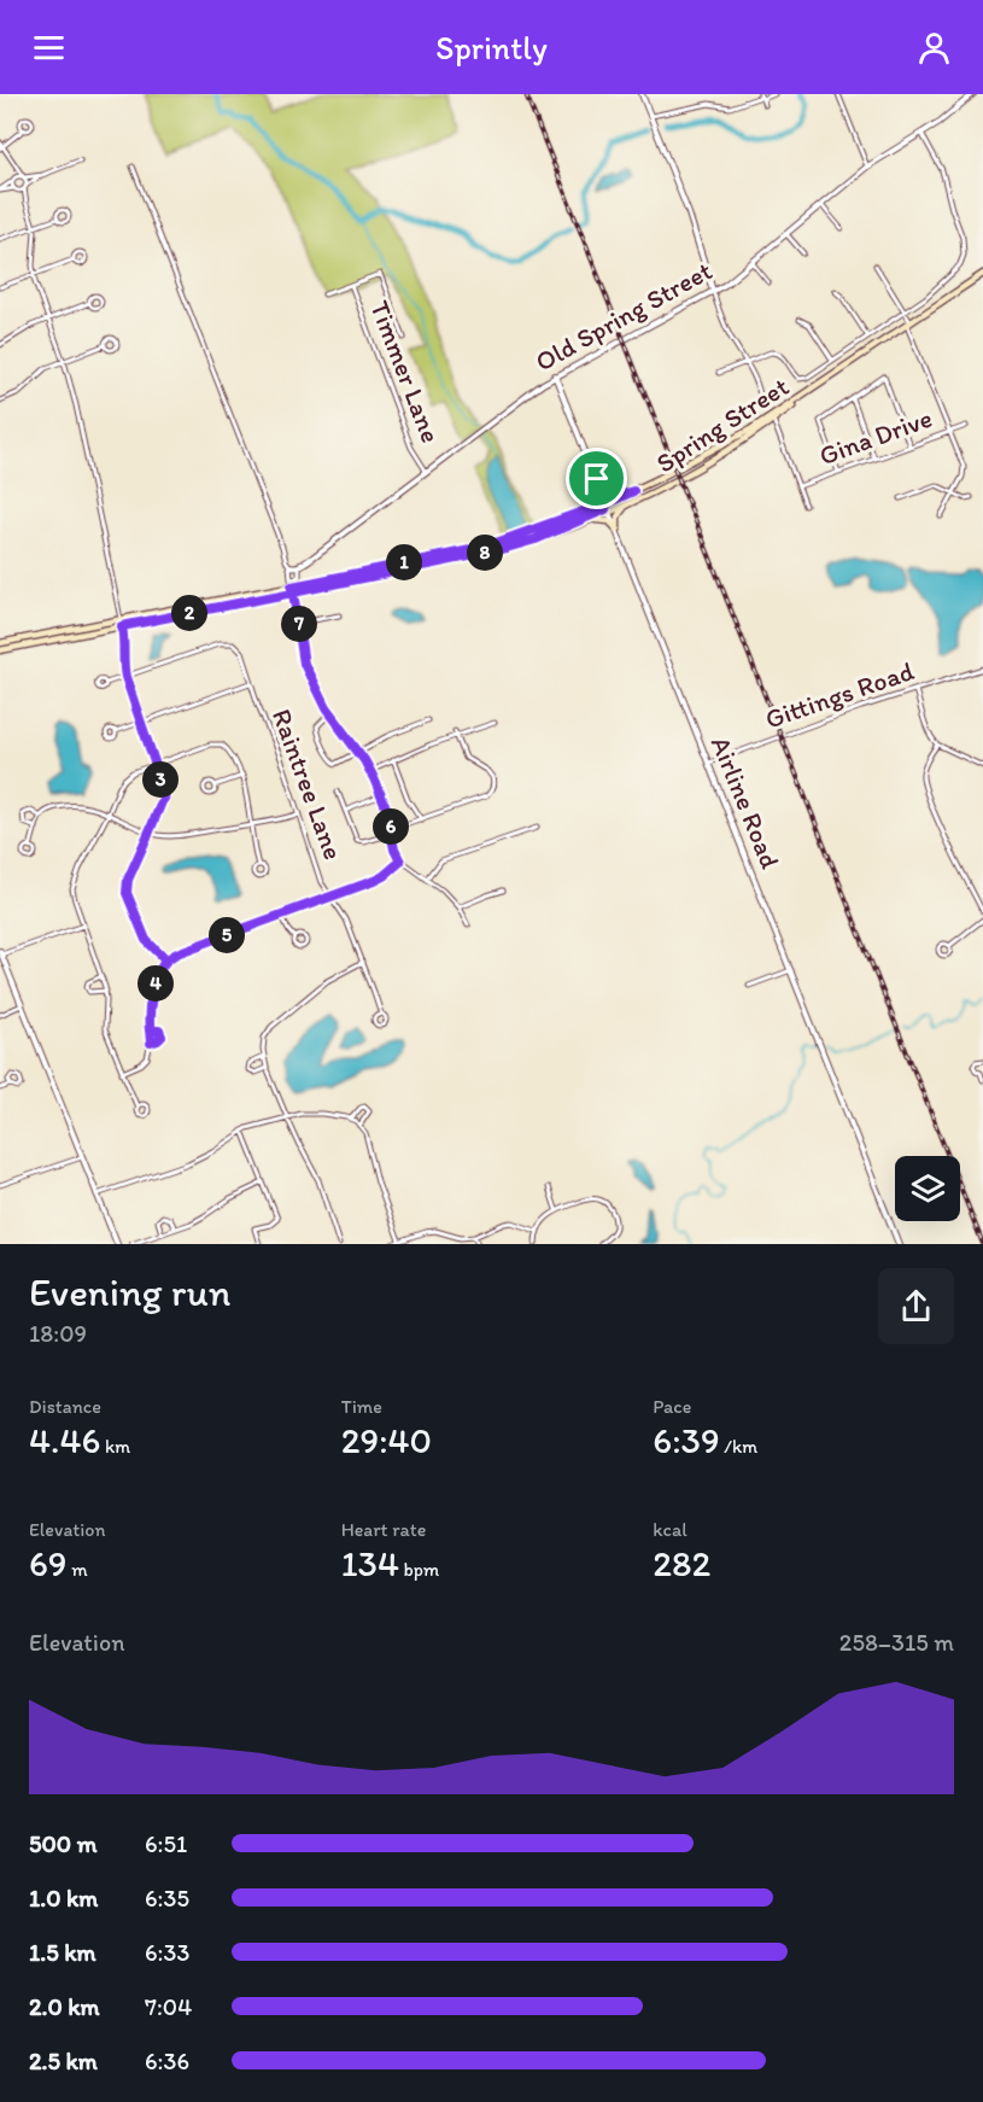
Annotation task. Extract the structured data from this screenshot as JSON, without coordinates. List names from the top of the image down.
{
  "streets": {
    "main road": ["Spring Street"],
    "street": [
      "Old Spring Street",
      "Timmer Lane",
      "Gina Drive",
      "Gittings Road",
      "Raintree Lane",
      "Airline Road"
    ]
  },
  "crossings": [
    ["Old Spring Street", "Timmer Lane"],
    ["Old Spring Street", "Airline Road"],
    ["Spring Street", "Airline Road"],
    ["Gittings Road", "Airline Road"]
  ],
  "page": {
    "header": "Sprintly",
    "pins": [
      "8",
      "1",
      "2",
      "7",
      "3",
      "6",
      "5",
      "4"
    ],
    "heading": ["Evening run", "18:09"],
    "stats": [
      ["Distance", "4.46 km"],
      ["Time", "29:40"],
      ["Pace", "6:39 /km"],
      ["Elevation", "69 m"],
      ["Heart rate", "134 bpm"],
      ["kcal", "282"]
    ],
    "chart": ["Elevation", "258–315 m"],
    "list": [
      {
        "name": "500 m",
        "note": "6:51"
      },
      {
        "name": "1.0 km",
        "note": "6:35"
      },
      {
        "name": "1.5 km",
        "note": "6:33"
      },
      {
        "name": "2.0 km",
        "note": "7:04"
      },
      {
        "name": "2.5 km",
        "note": "6:36"
      }
    ]
  }
}
